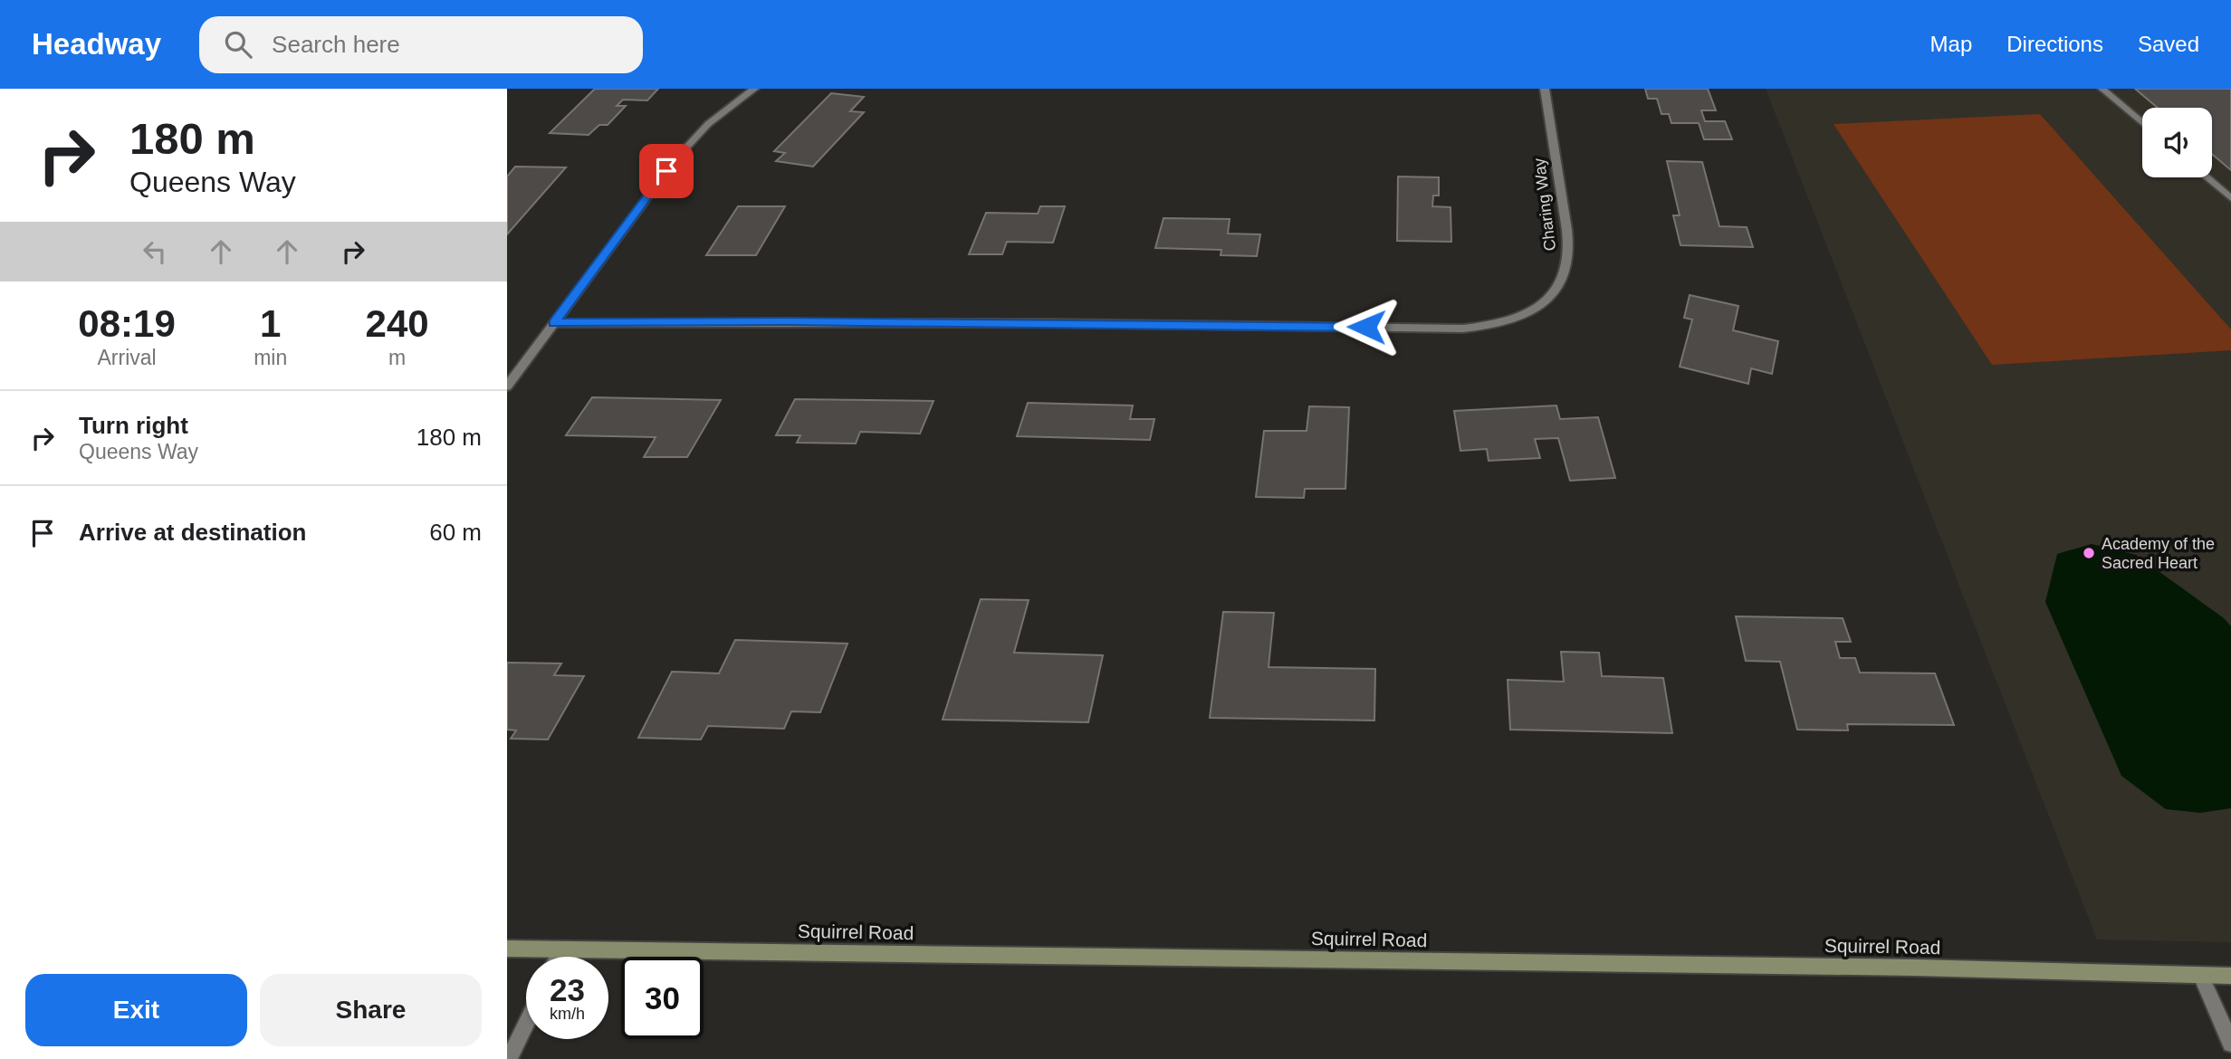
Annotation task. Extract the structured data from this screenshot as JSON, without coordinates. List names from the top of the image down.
{
  "streets": {
    "street": ["Charing Way", "Squirrel Road"]
  },
  "places": ["Academy of the Sacred Heart"],
  "page": {
    "header": "Headway",
    "search": "Search here",
    "nav": ["Map", "Directions", "Saved"],
    "turn": ["180 m", "Queens Way"],
    "eta": [
      "08:19",
      "Arrival",
      "1",
      "min",
      "240",
      "m"
    ],
    "list": [
      {
        "name": "Turn right",
        "note": "Queens Way",
        "value": "180 m"
      },
      {
        "name": "Arrive at destination",
        "value": "60 m"
      }
    ],
    "speed": "23 km/h",
    "limit": "30",
    "buttons": ["Exit", "Share"]
  }
}
